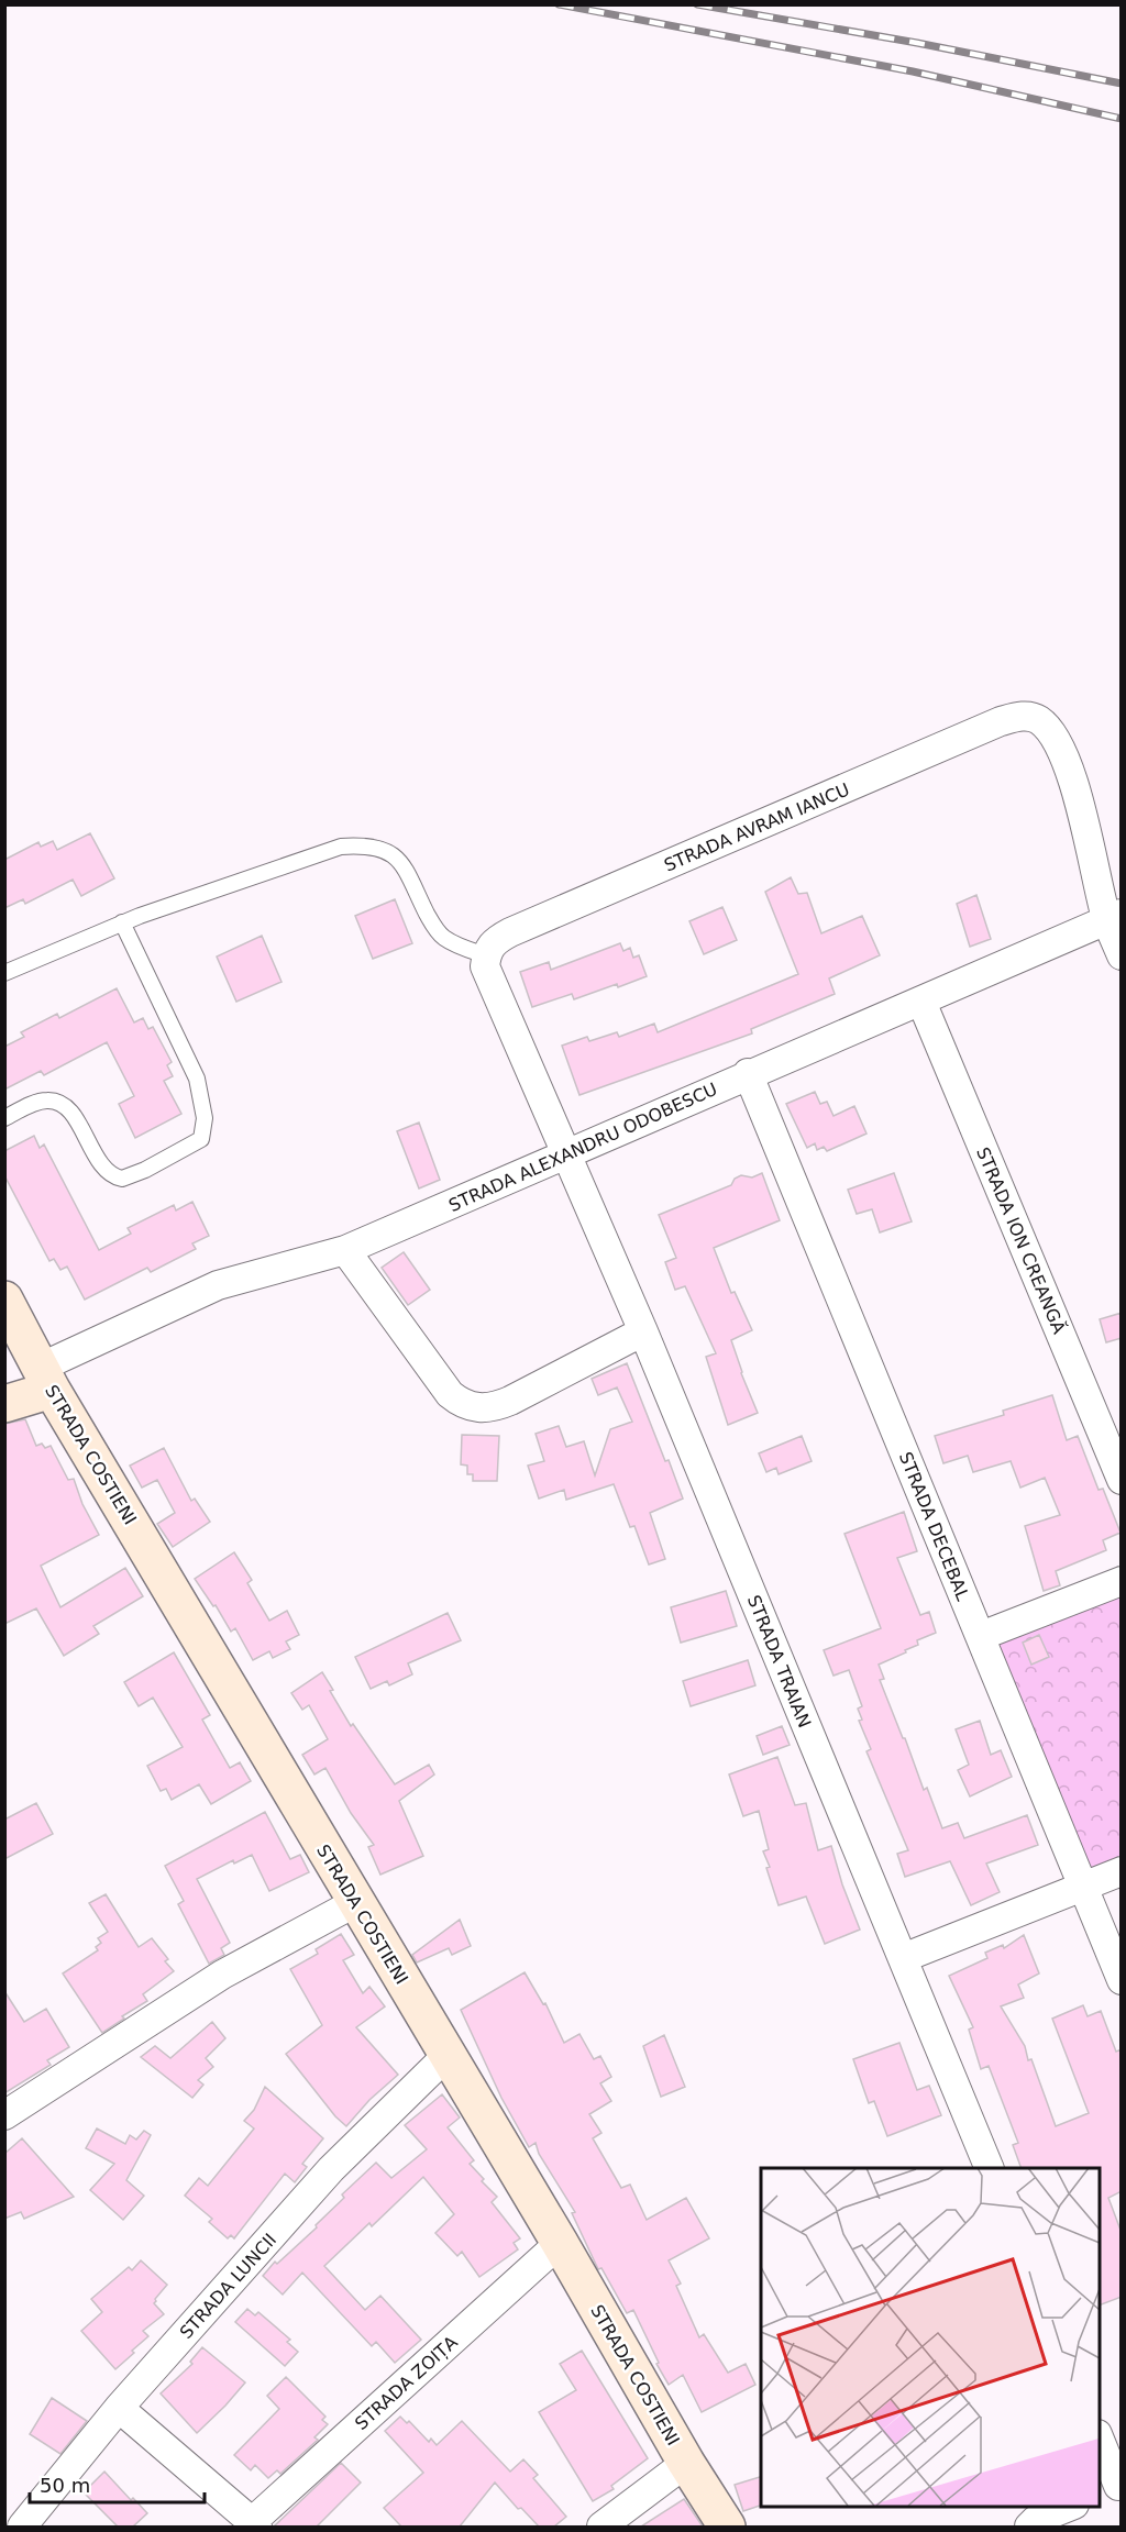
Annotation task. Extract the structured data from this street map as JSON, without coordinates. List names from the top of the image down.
{
  "streets": {
    "street": [
      "STRADA AVRAM IANCU",
      "STRADA ALEXANDRU ODOBESCU",
      "STRADA ION CREANGĂ",
      "STRADA COSTIENI",
      "STRADA DECEBAL",
      "STRADA TRAIAN",
      "STRADA LUNCII",
      "STRADA ZOIȚA"
    ]
  },
  "crossings": [
    ["STRADA AVRAM IANCU", "STRADA ALEXANDRU ODOBESCU"],
    ["STRADA ALEXANDRU ODOBESCU", "STRADA ION CREANGĂ"],
    ["STRADA ALEXANDRU ODOBESCU", "STRADA COSTIENI"],
    ["STRADA ALEXANDRU ODOBESCU", "STRADA DECEBAL"],
    ["STRADA ALEXANDRU ODOBESCU", "STRADA TRAIAN"],
    ["STRADA COSTIENI", "STRADA LUNCII"],
    ["STRADA COSTIENI", "STRADA ZOIȚA"]
  ],
  "scale_bar": "50 m"
}
